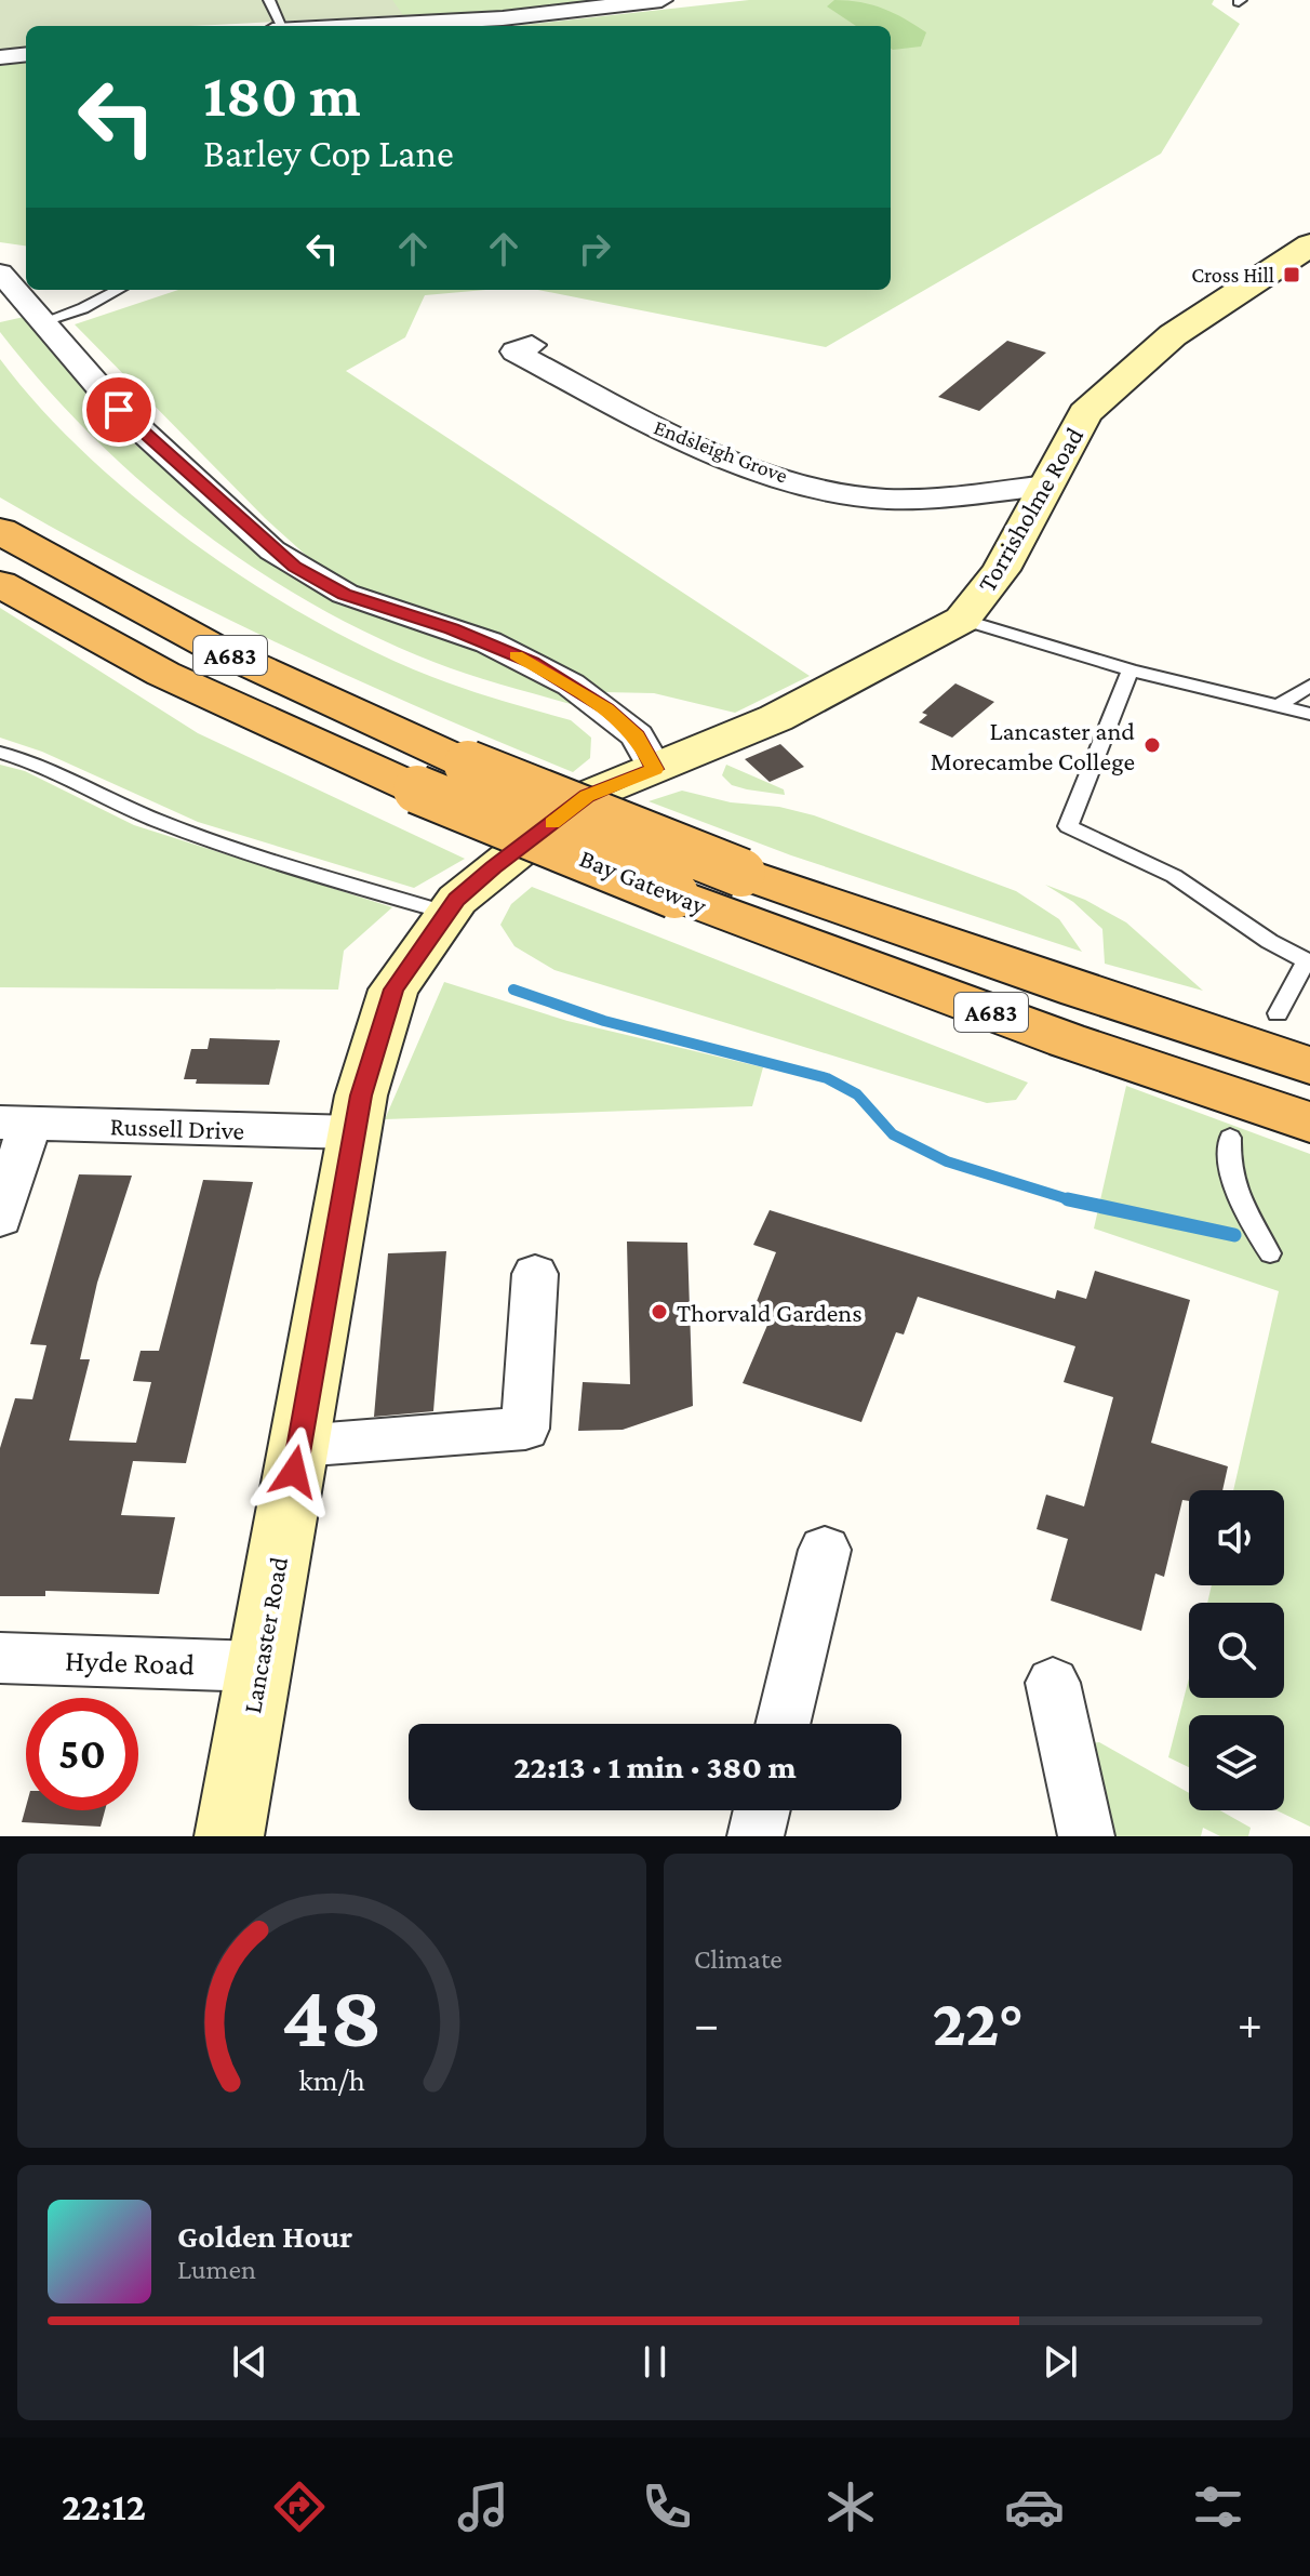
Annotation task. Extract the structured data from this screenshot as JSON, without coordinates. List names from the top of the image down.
{
  "streets": {
    "highway": ["A683", "Bay Gateway"],
    "main road": ["Torrisholme Road", "Lancaster Road"],
    "street": ["Endsleigh Grove", "Russell Drive", "Hyde Road"]
  },
  "crossings": [
    ["Endsleigh Grove", "Torrisholme Road"],
    ["Torrisholme Road", "Lancaster Road"],
    ["Russell Drive", "Lancaster Road"],
    ["Lancaster Road", "Hyde Road"]
  ],
  "places": {
    "transit": ["Cross Hill"],
    "other": ["Lancaster and Morecambe College", "Thorvald Gardens"]
  },
  "page": {
    "turn": ["180 m", "Barley Cop Lane"],
    "limit": "50",
    "trip": "22:13 · 1 min · 380 m",
    "tile": "Climate",
    "heat": ["−", "22°", "+"],
    "song": ["Golden Hour", "Lumen"],
    "tabs": "22:12",
    "gauge": ["48", "km/h"]
  }
}
